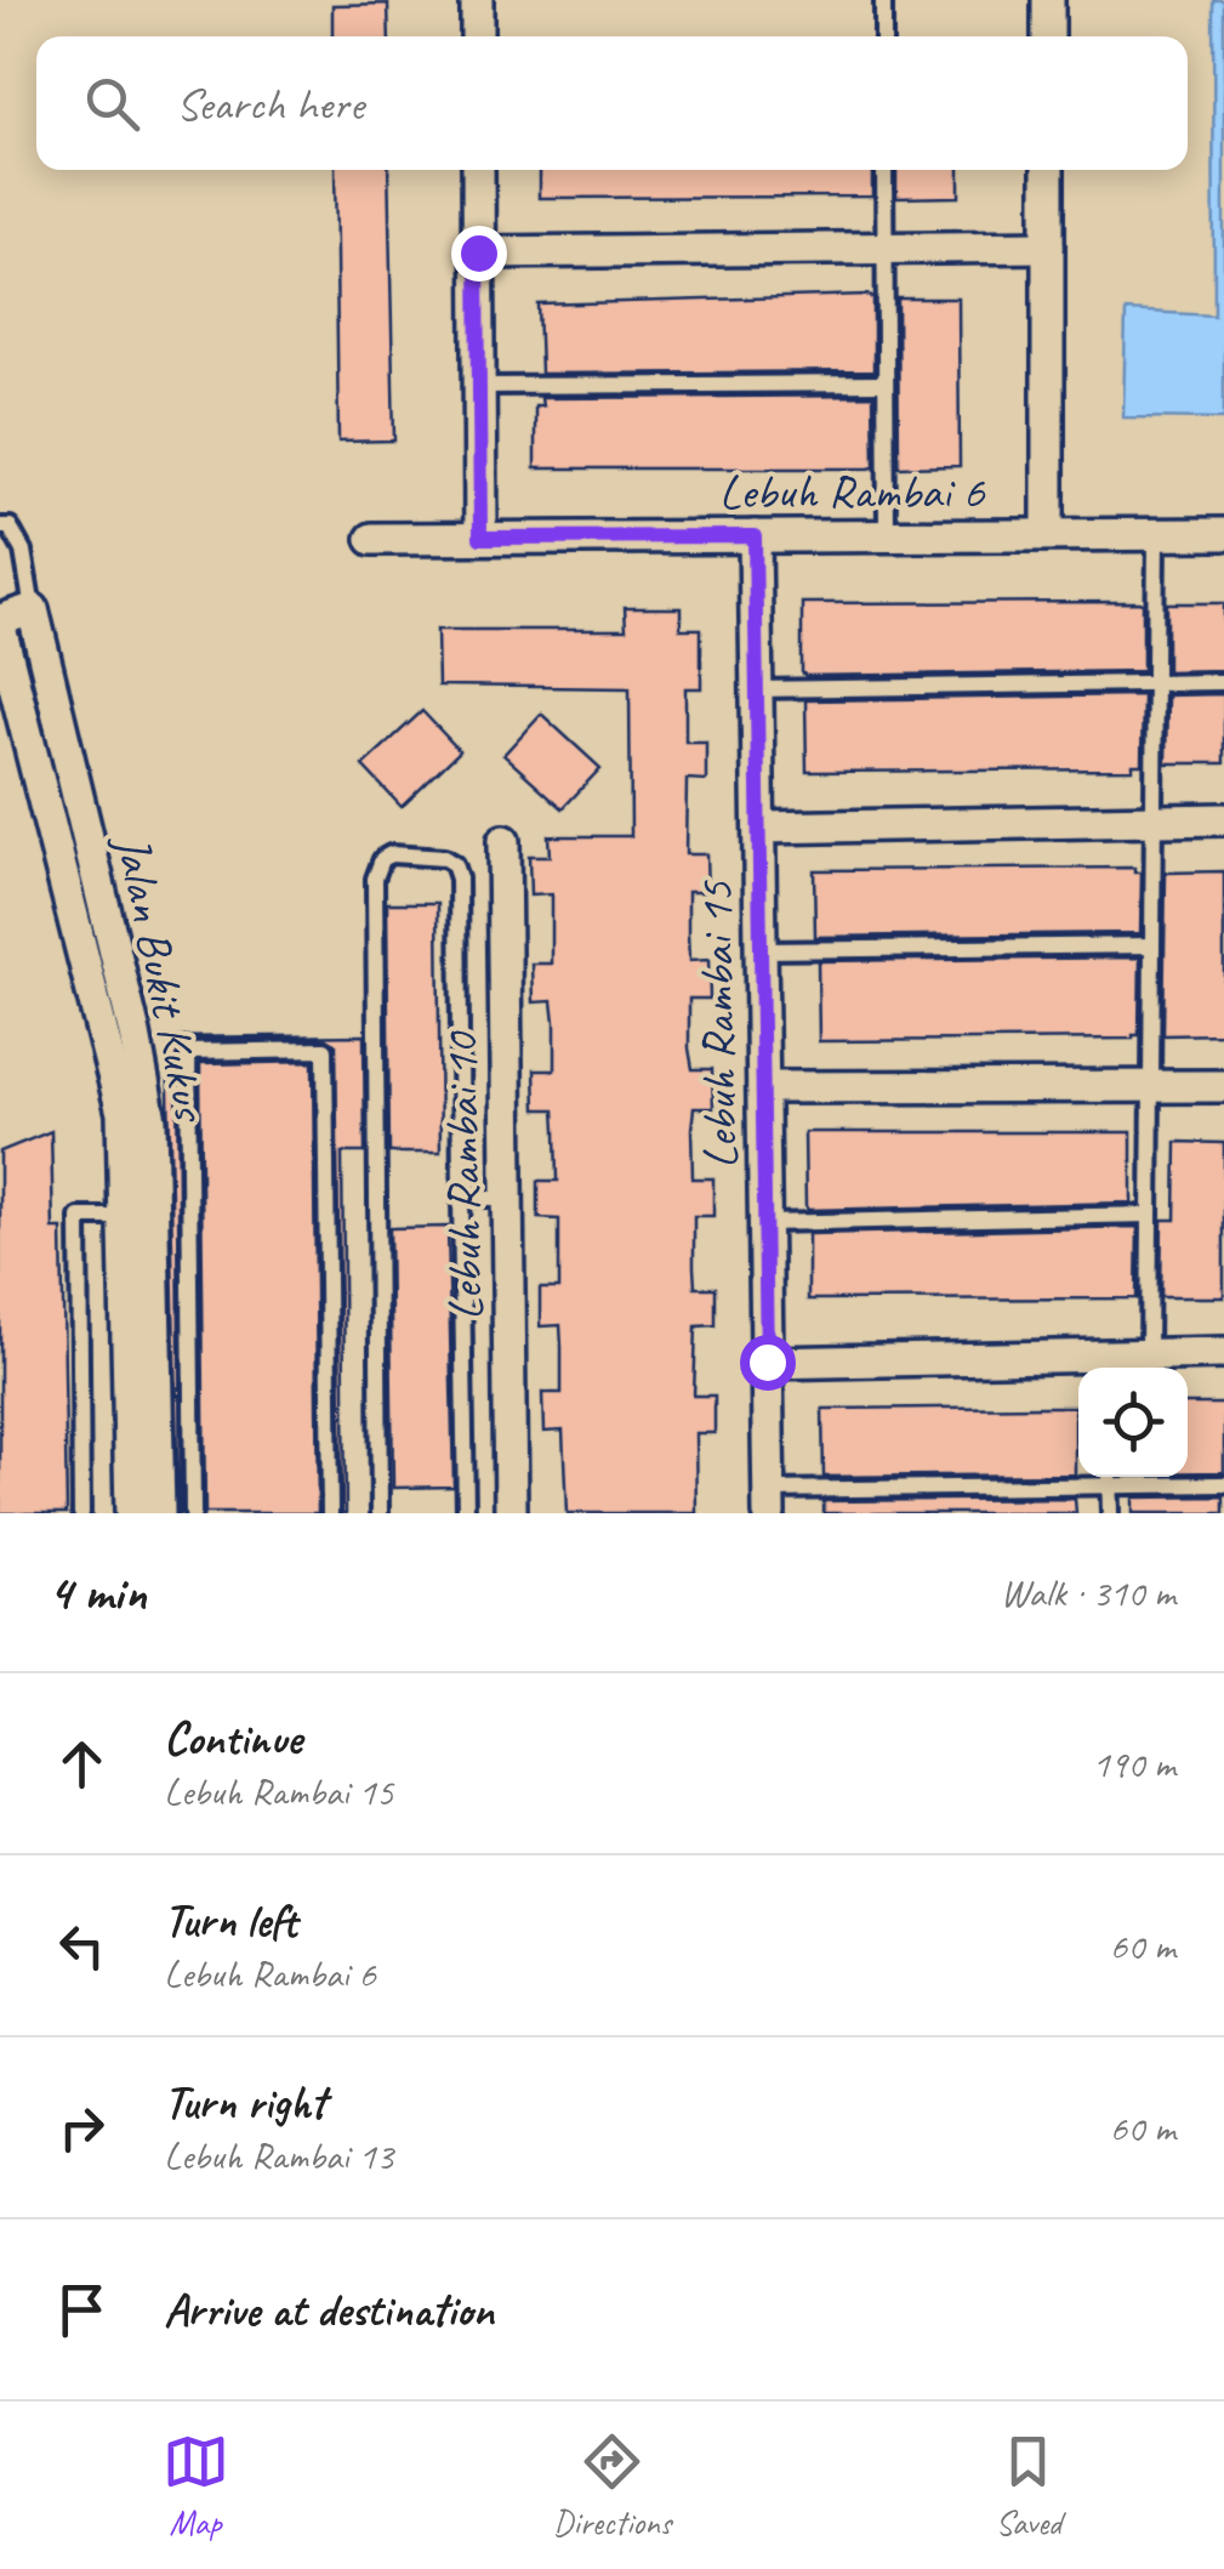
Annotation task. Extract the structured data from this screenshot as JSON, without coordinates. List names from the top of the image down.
{
  "streets": {
    "street": [
      "Lebuh Rambai 6",
      "Jalan Bukit Kukus",
      "Lebuh Rambai 15",
      "Lebuh Rambai 10"
    ]
  },
  "crossings": [
    ["Lebuh Rambai 6", "Lebuh Rambai 15"]
  ],
  "page": {
    "search": "Search here",
    "heading": ["4 min", "Walk · 310 m"],
    "list": [
      ["Continue", "Lebuh Rambai 15", "190 m"],
      ["Turn left", "Lebuh Rambai 6", "60 m"],
      ["Turn right", "Lebuh Rambai 13", "60 m"],
      "Arrive at destination"
    ],
    "nav": ["Map", "Directions", "Saved"]
  }
}
